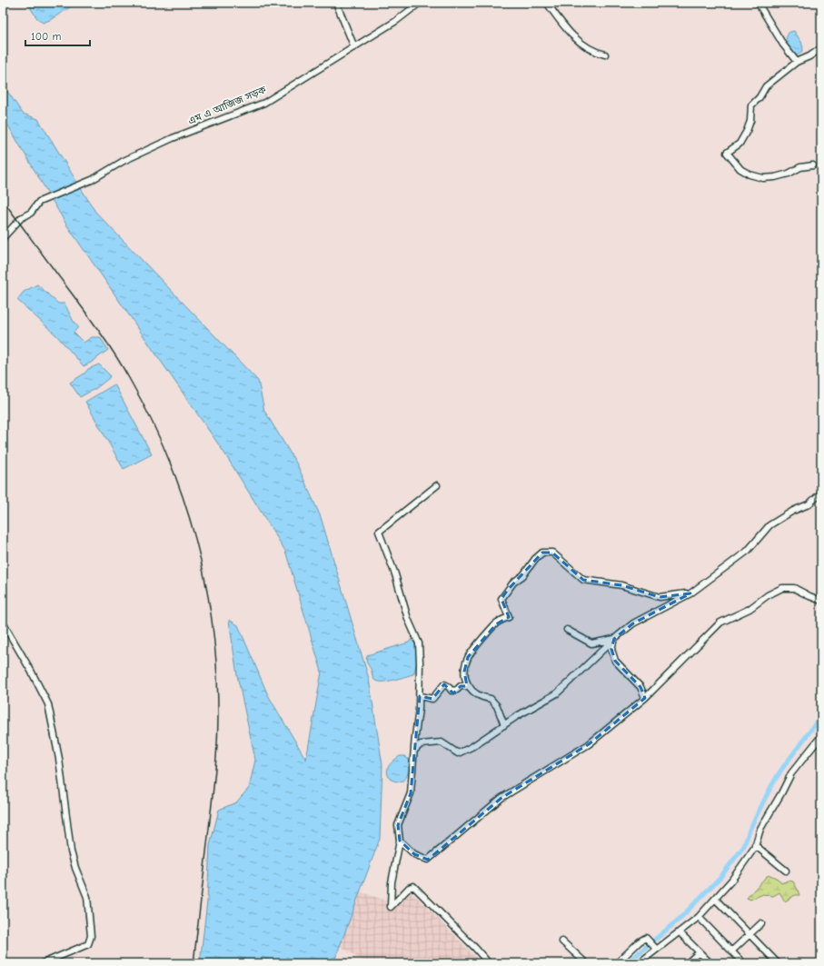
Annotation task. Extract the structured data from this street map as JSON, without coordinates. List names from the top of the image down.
{
  "streets": {
    "street": ["এম এ আজিজ সড়ক"]
  },
  "scale_bar": "100 m"
}
